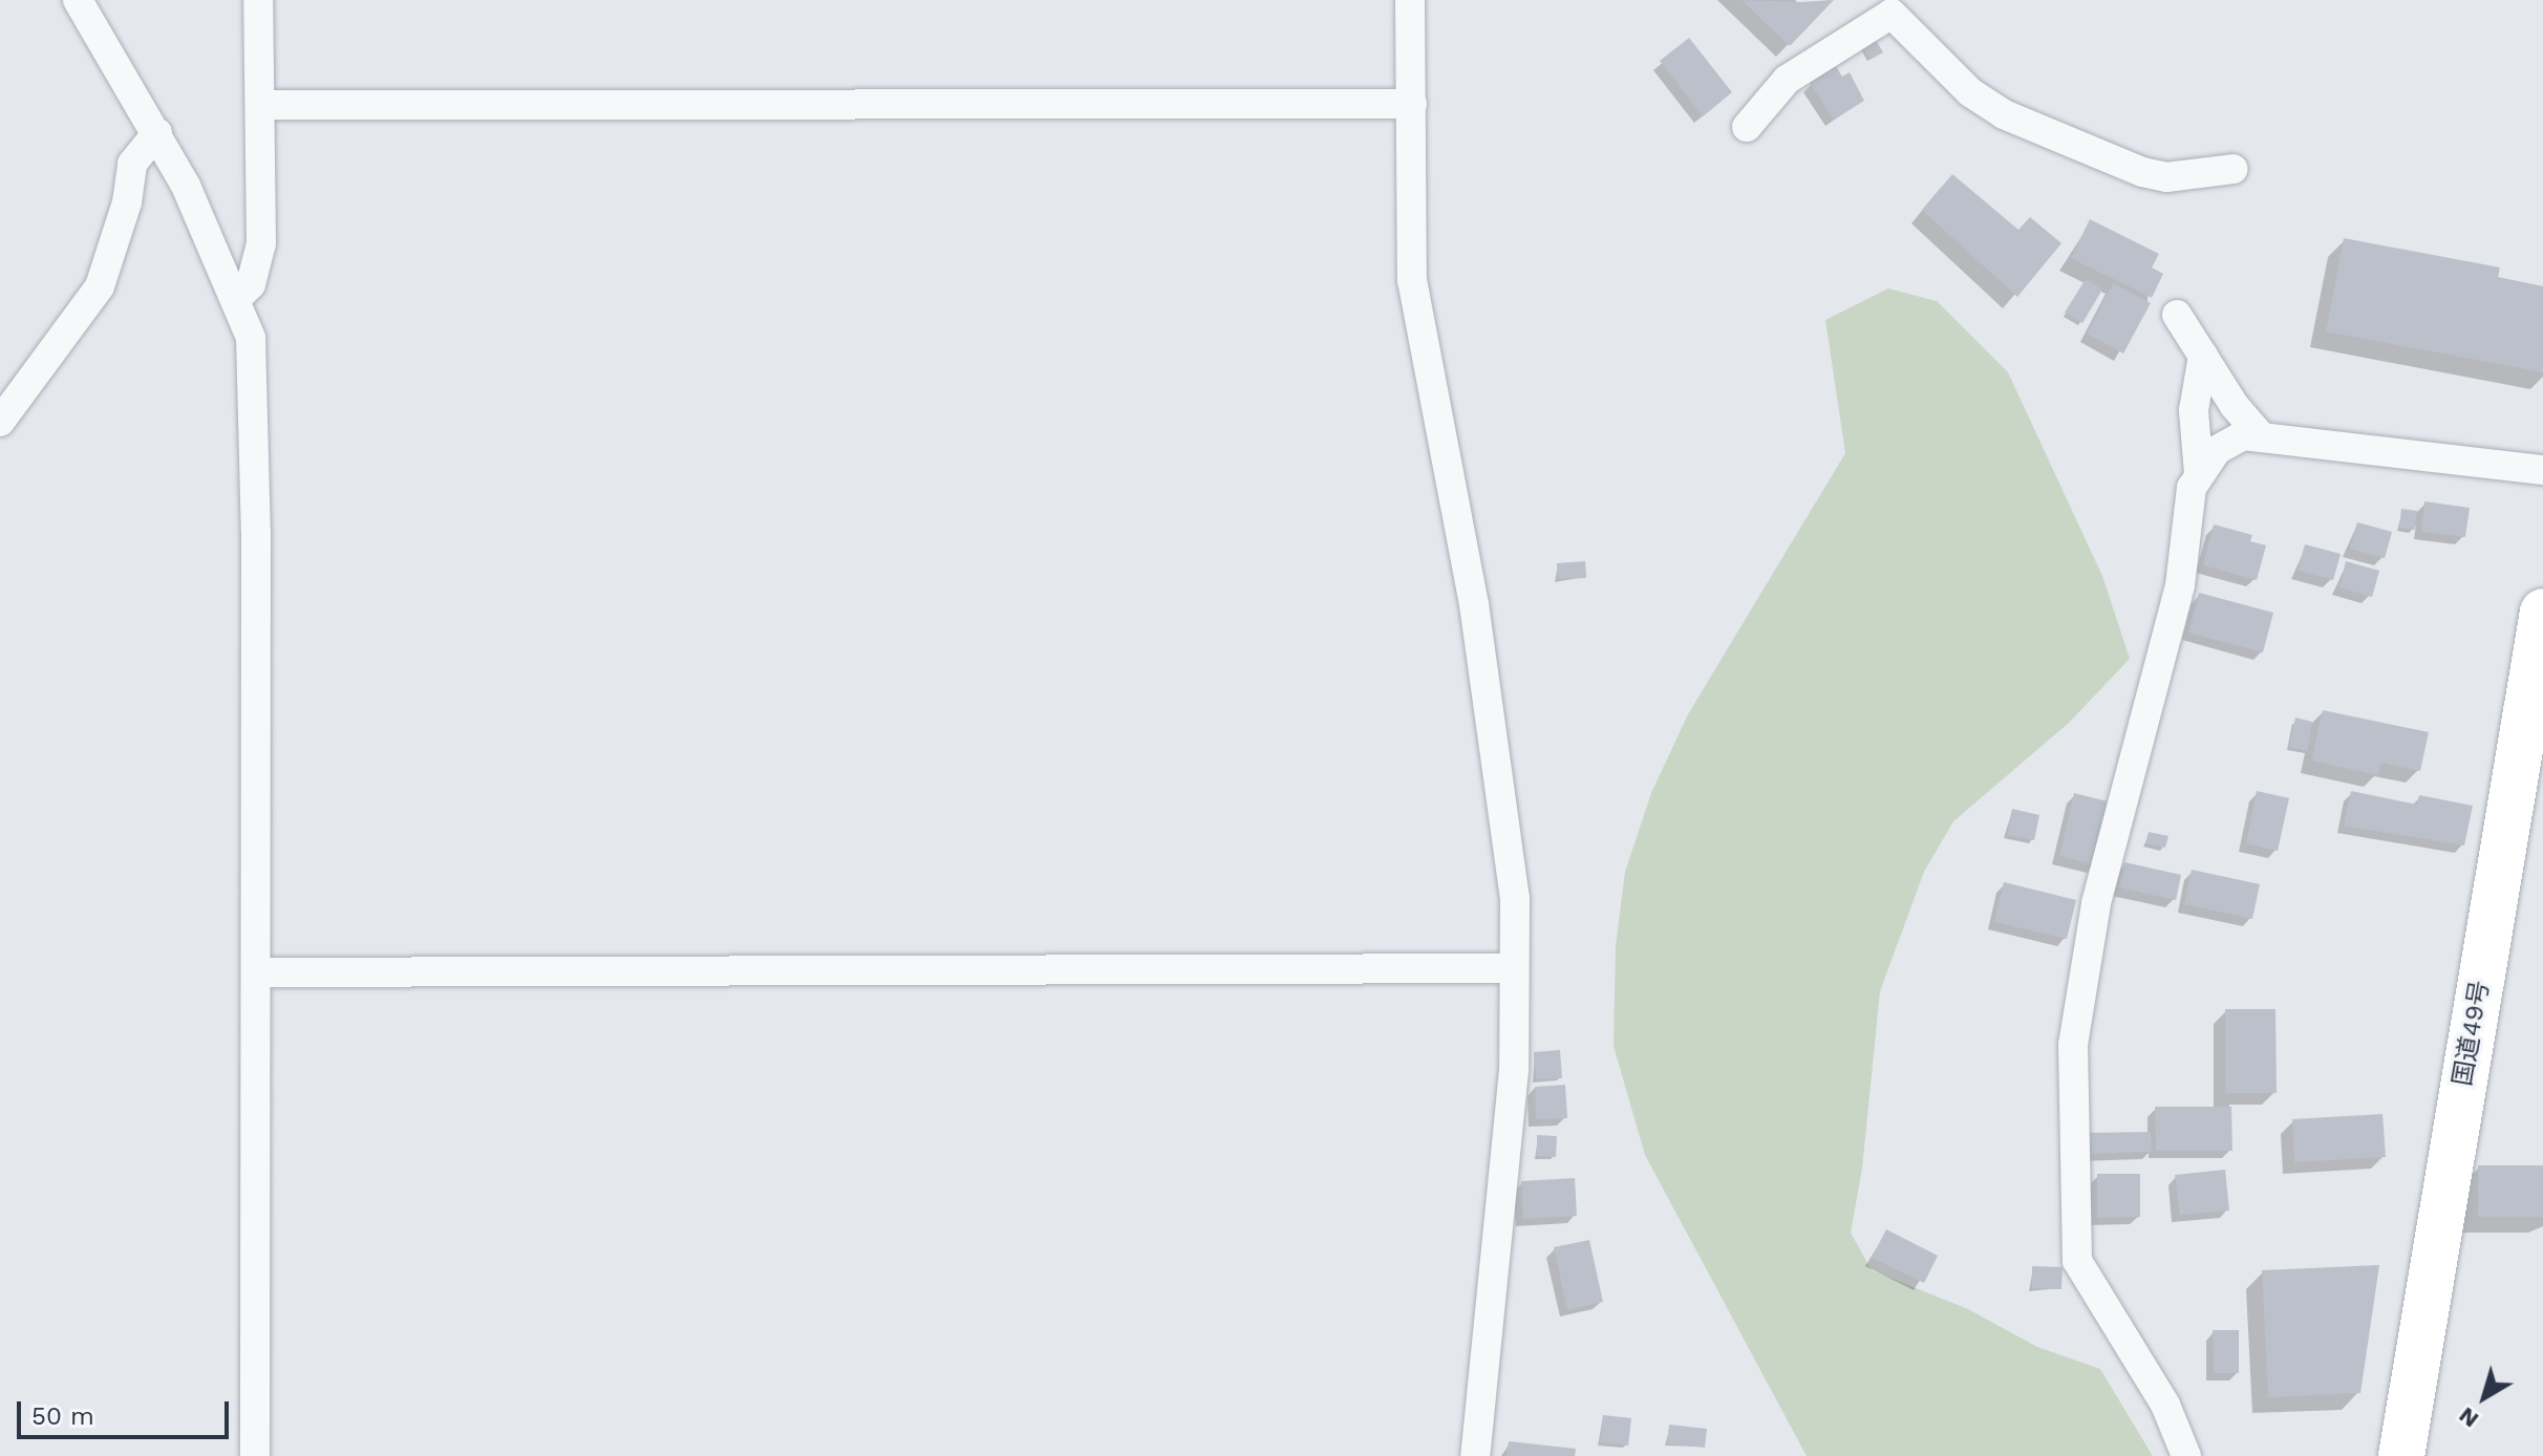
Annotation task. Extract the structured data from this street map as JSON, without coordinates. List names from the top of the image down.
{
  "streets": {
    "highway": ["国道49号"]
  },
  "scale_bar": "50 m",
  "north": "bottom left"
}
